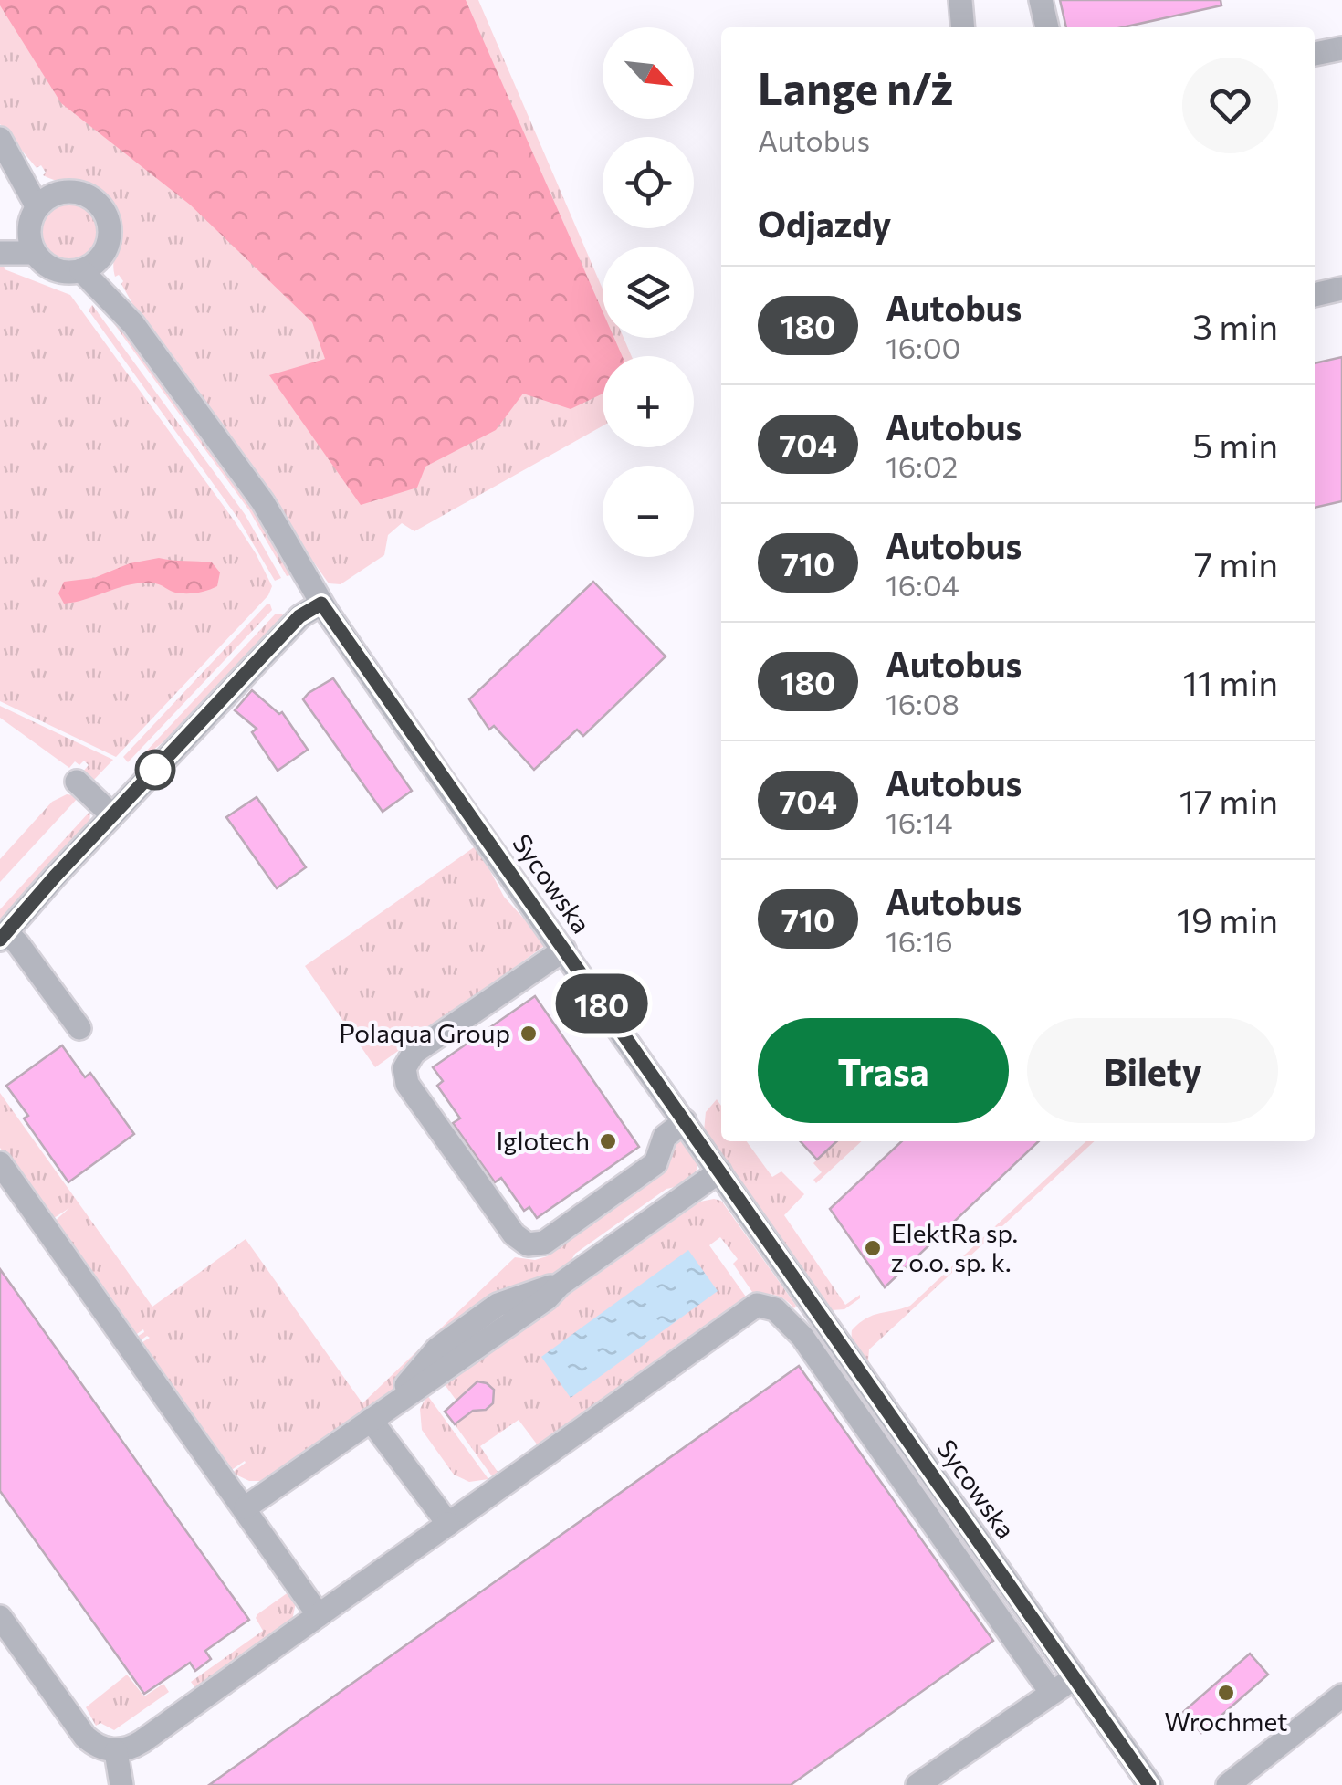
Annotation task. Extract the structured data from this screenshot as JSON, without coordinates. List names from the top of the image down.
{
  "streets": {
    "street": ["Sycowska"]
  },
  "places": [
    "Polaqua Group",
    "Iglotech",
    "ElektRa sp. z o.o. sp. k.",
    "Wrochmet"
  ],
  "lines": ["bus line 180"],
  "north": "bottom right",
  "page": {
    "on_map": "180",
    "map_buttons": ["+", "−"],
    "heading": [
      ["Lange n/ż", "Autobus"],
      "Odjazdy"
    ],
    "list": [
      {
        "mark": "180",
        "name": "Autobus",
        "note": "16:00",
        "value": "3 min"
      },
      {
        "mark": "704",
        "name": "Autobus",
        "note": "16:02",
        "value": "5 min"
      },
      {
        "mark": "710",
        "name": "Autobus",
        "note": "16:04",
        "value": "7 min"
      },
      {
        "mark": "180",
        "name": "Autobus",
        "note": "16:08",
        "value": "11 min"
      },
      {
        "mark": "704",
        "name": "Autobus",
        "note": "16:14",
        "value": "17 min"
      },
      {
        "mark": "710",
        "name": "Autobus",
        "note": "16:16",
        "value": "19 min"
      }
    ],
    "buttons": ["Trasa", "Bilety"]
  }
}
